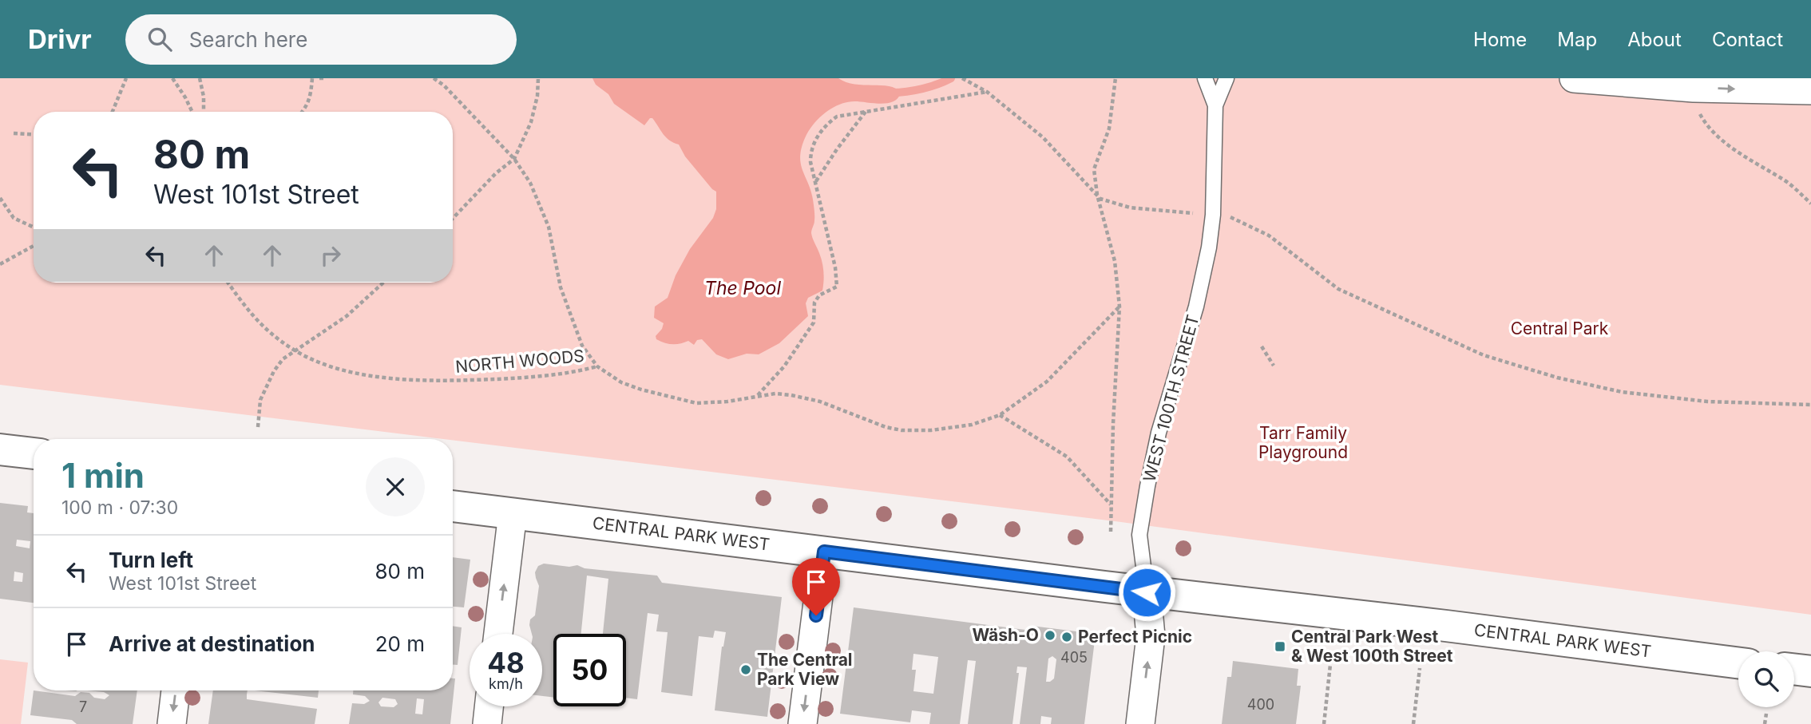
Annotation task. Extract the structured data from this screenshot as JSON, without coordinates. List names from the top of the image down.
{
  "streets": {
    "main road": ["CENTRAL PARK WEST"],
    "street": ["WEST 100TH STREET"],
    "path": ["NORTH WOODS"]
  },
  "crossings": [
    ["WEST 100TH STREET", "CENTRAL PARK WEST"]
  ],
  "water": ["The Pool"],
  "parks": ["Central Park", "Tarr Family Playground"],
  "places": {
    "other": ["Wäsh-O", "Perfect Picnic", "The Central Park View"],
    "transit": ["Central Park West & West 100th Street"]
  },
  "house_numbers": ["405", "400", "7"],
  "page": {
    "header": "Drivr",
    "search": "Search here",
    "nav": [
      "Home",
      "Map",
      "About",
      "Contact"
    ],
    "turn": ["80 m", "West 101st Street"],
    "heading": ["1 min", "100 m · 07:30"],
    "list": [
      {
        "name": "Turn left",
        "note": "West 101st Street",
        "value": "80 m"
      },
      {
        "name": "Arrive at destination",
        "value": "20 m"
      }
    ],
    "speed": "48 km/h",
    "limit": "50"
  }
}
